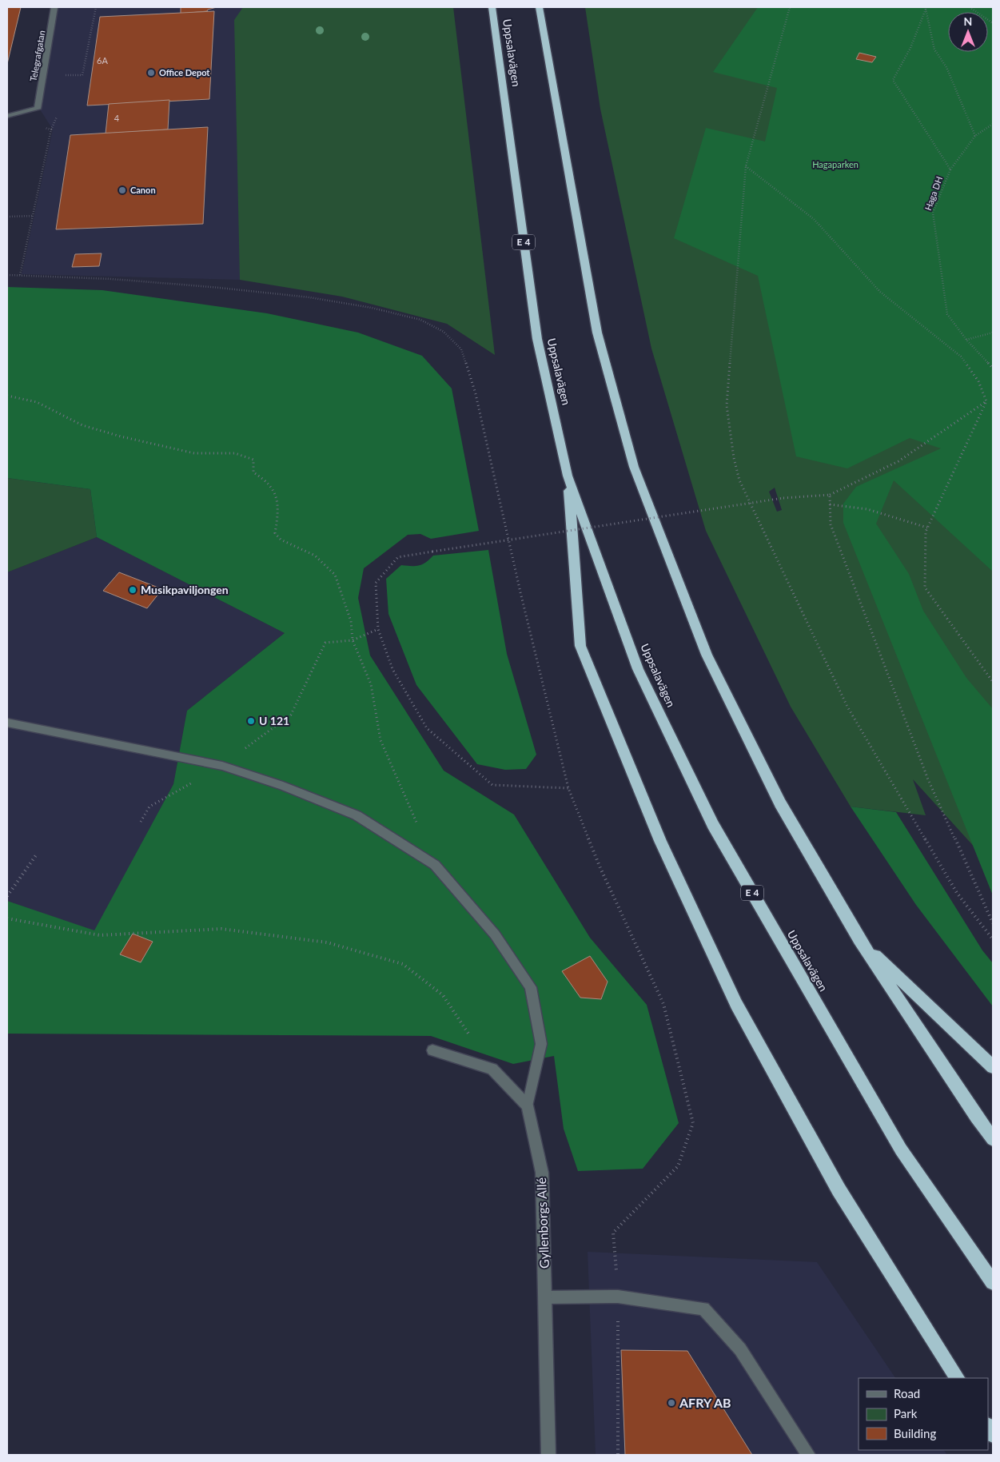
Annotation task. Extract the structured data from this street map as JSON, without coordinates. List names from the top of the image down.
{
  "streets": {
    "highway": ["Uppsalavägen", "E 4"],
    "street": ["Telegrafgatan", "Gyllenborgs Allé"],
    "path": ["Haga DH"]
  },
  "parks": ["Hagaparken"],
  "places": [
    "Office Depot",
    "Canon",
    "Musikpaviljongen",
    "U 121",
    "AFRY AB"
  ],
  "house_numbers": ["6A", "4"],
  "legend": ["Road", "Park", "Building"],
  "north": "top"
}
